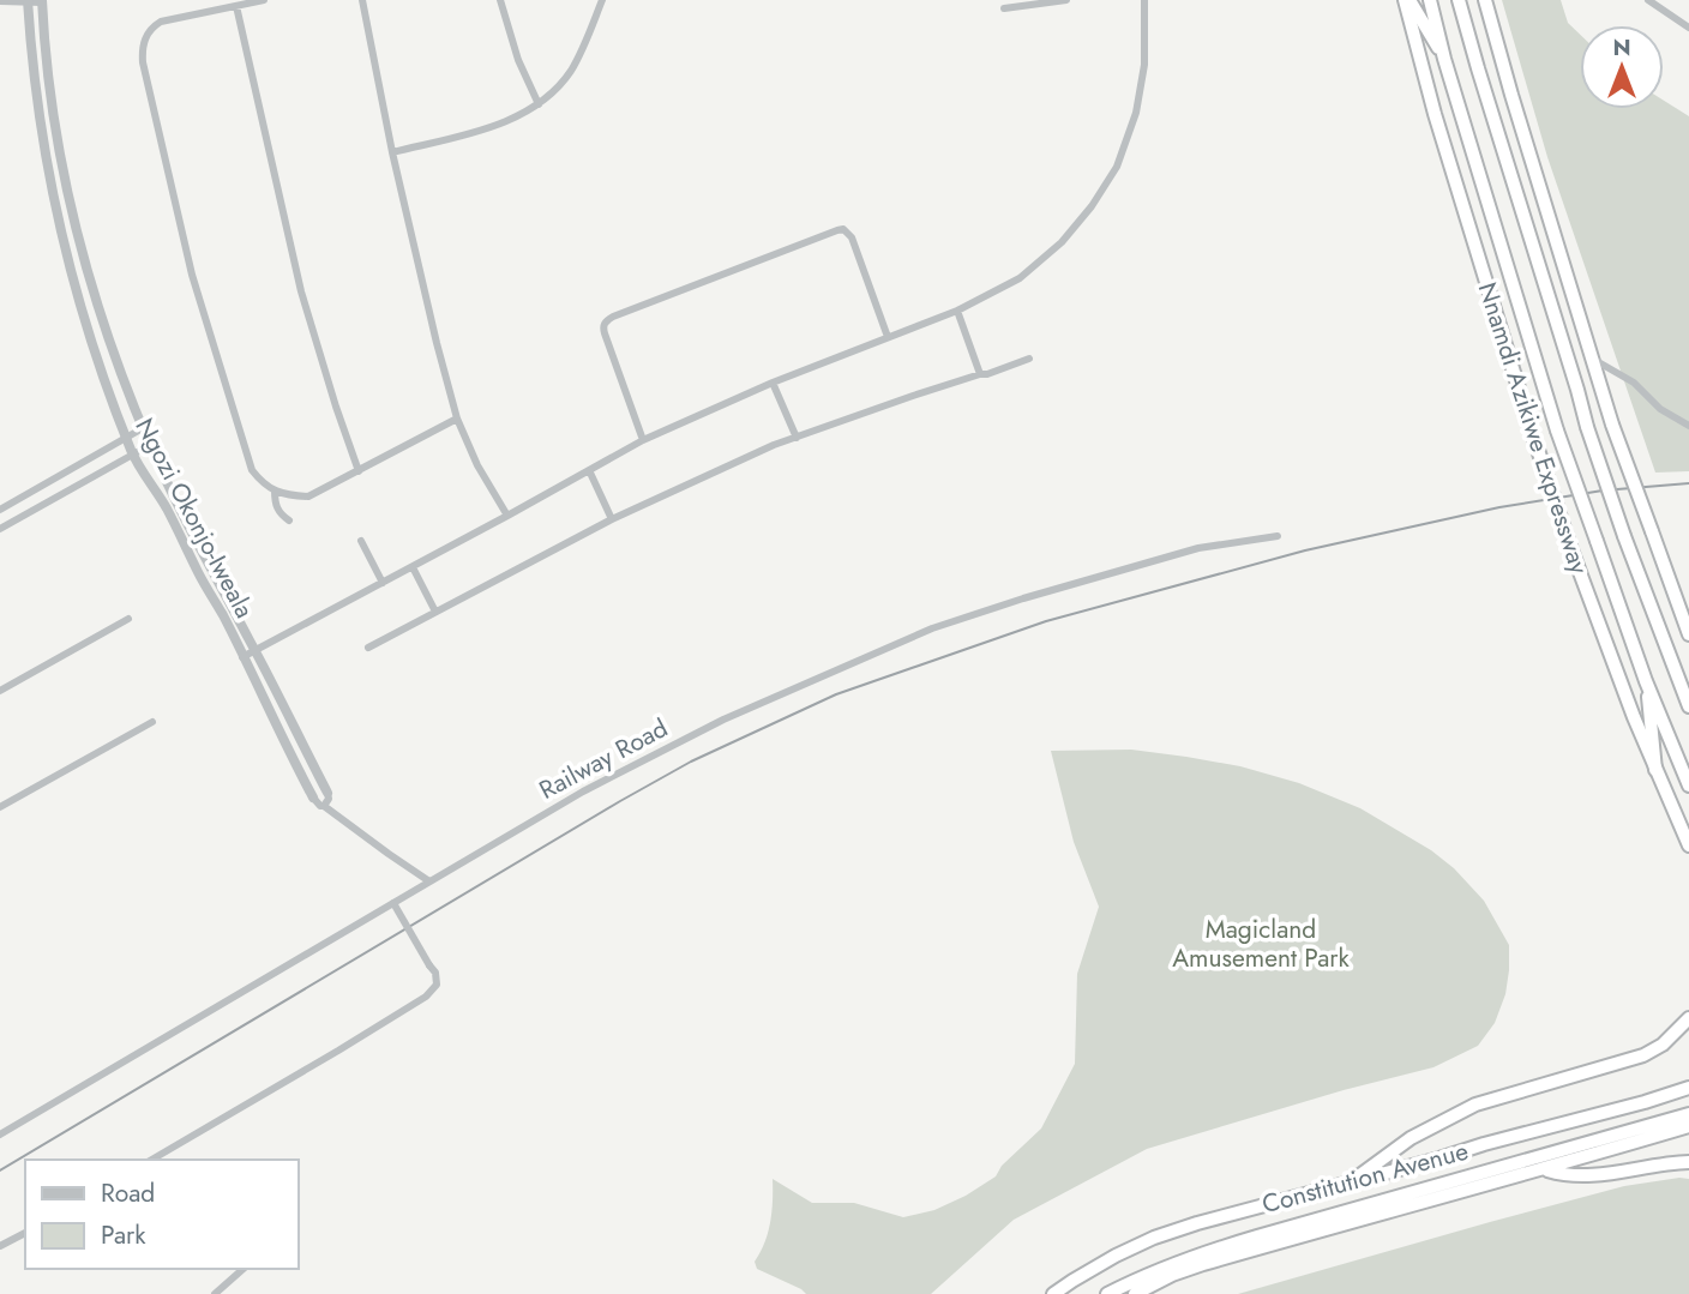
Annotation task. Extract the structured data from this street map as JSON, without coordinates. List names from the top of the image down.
{
  "streets": {
    "highway": ["Nnamdi Azikiwe Expressway", "Constitution Avenue"],
    "street": ["Ngozi Okonjo-Iweala", "Railway Road"]
  },
  "parks": ["Magicland Amusement Park"],
  "legend": ["Road", "Park"],
  "north": "top"
}
